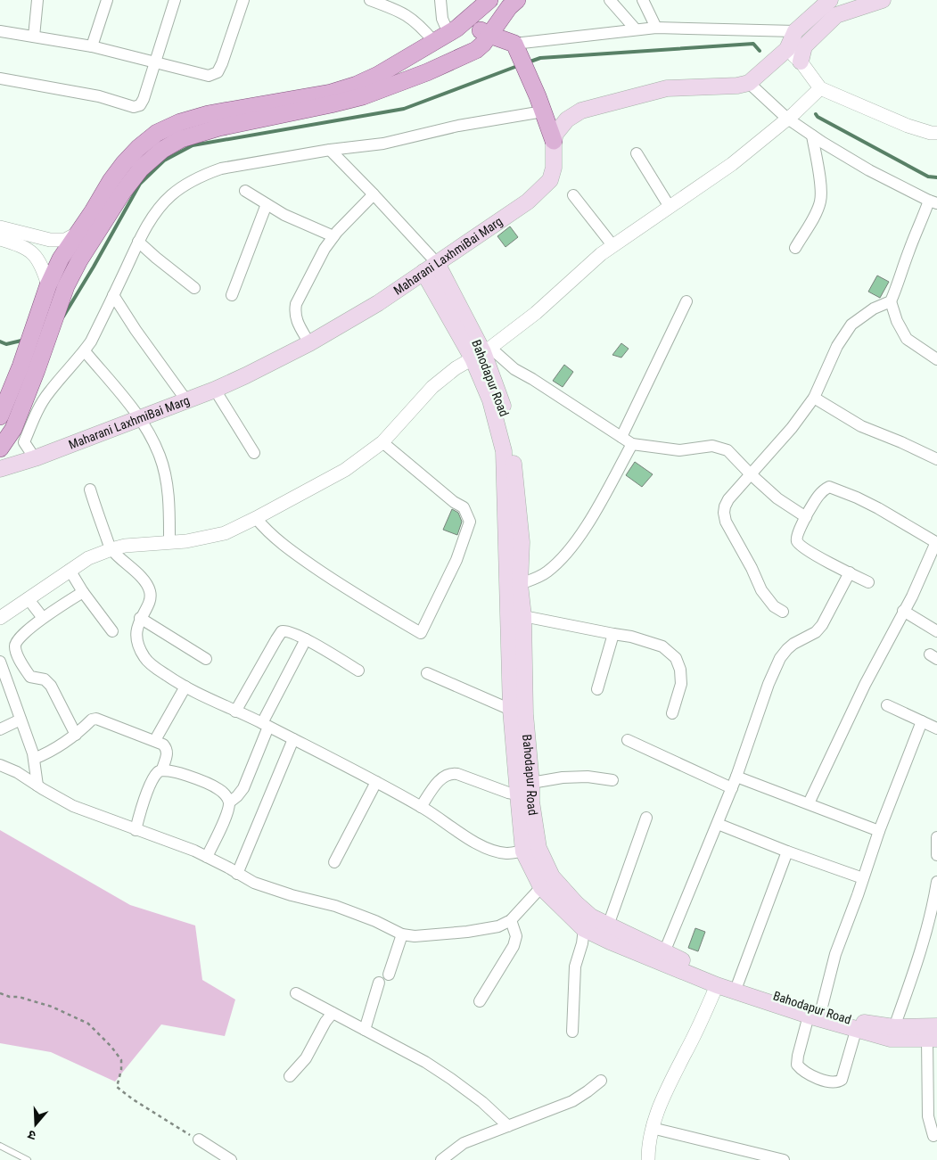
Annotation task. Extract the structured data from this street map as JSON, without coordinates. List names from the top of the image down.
{
  "streets": {
    "main road": ["Maharani LaxhmiBai Marg", "Bahodapur Road"]
  },
  "crossings": [
    ["Maharani LaxhmiBai Marg", "Bahodapur Road"]
  ],
  "north": "bottom"
}
